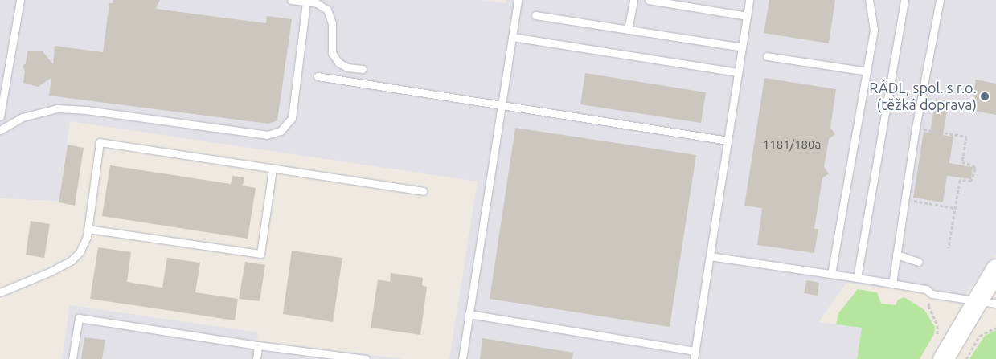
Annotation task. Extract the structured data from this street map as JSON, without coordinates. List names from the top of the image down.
{
  "places": ["RÁDL, spol. s r.o. (těžká doprava)"],
  "house_numbers": ["1181/180a"]
}
